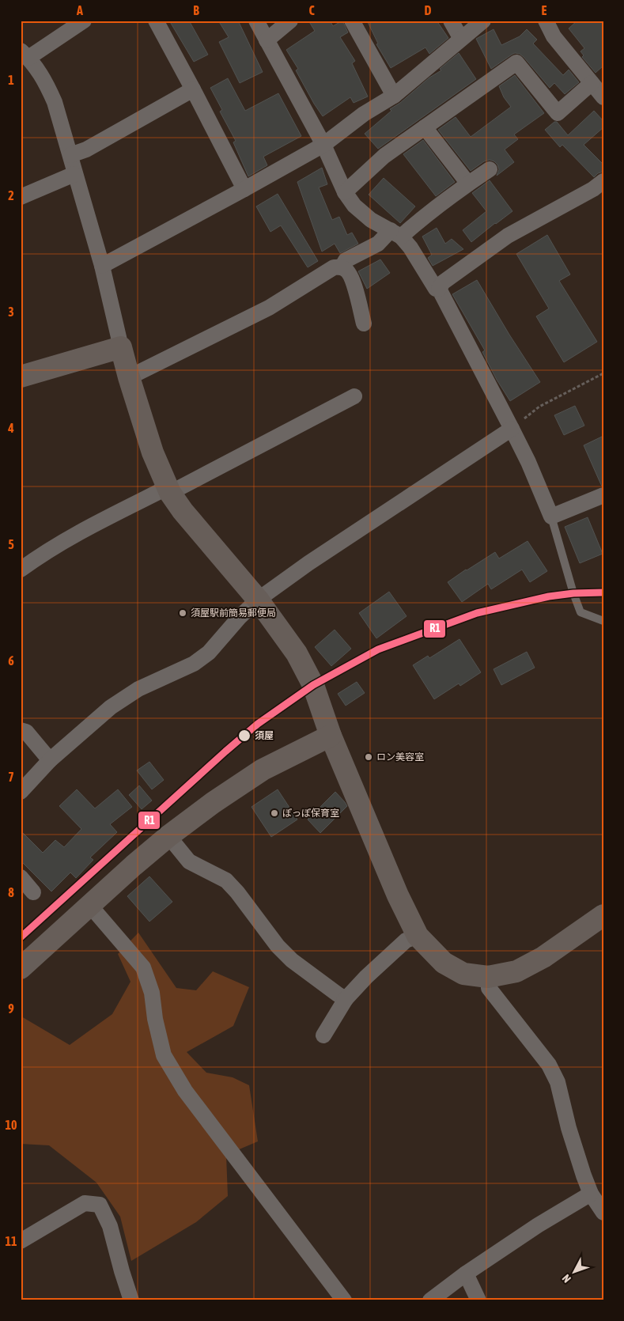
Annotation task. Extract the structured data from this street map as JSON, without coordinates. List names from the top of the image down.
{
  "places": [
    "須屋駅前簡易郵便局",
    "須屋",
    "ロン美容室",
    "ぽっぽ保育室"
  ],
  "lines": ["transit line R1"],
  "north": "bottom left",
  "grid": {
    "columns": [
      "A",
      "B",
      "C",
      "D",
      "E"
    ],
    "rows": [
      "1",
      "2",
      "3",
      "4",
      "5",
      "6",
      "7",
      "8",
      "9",
      "10",
      "11"
    ]
  }
}
